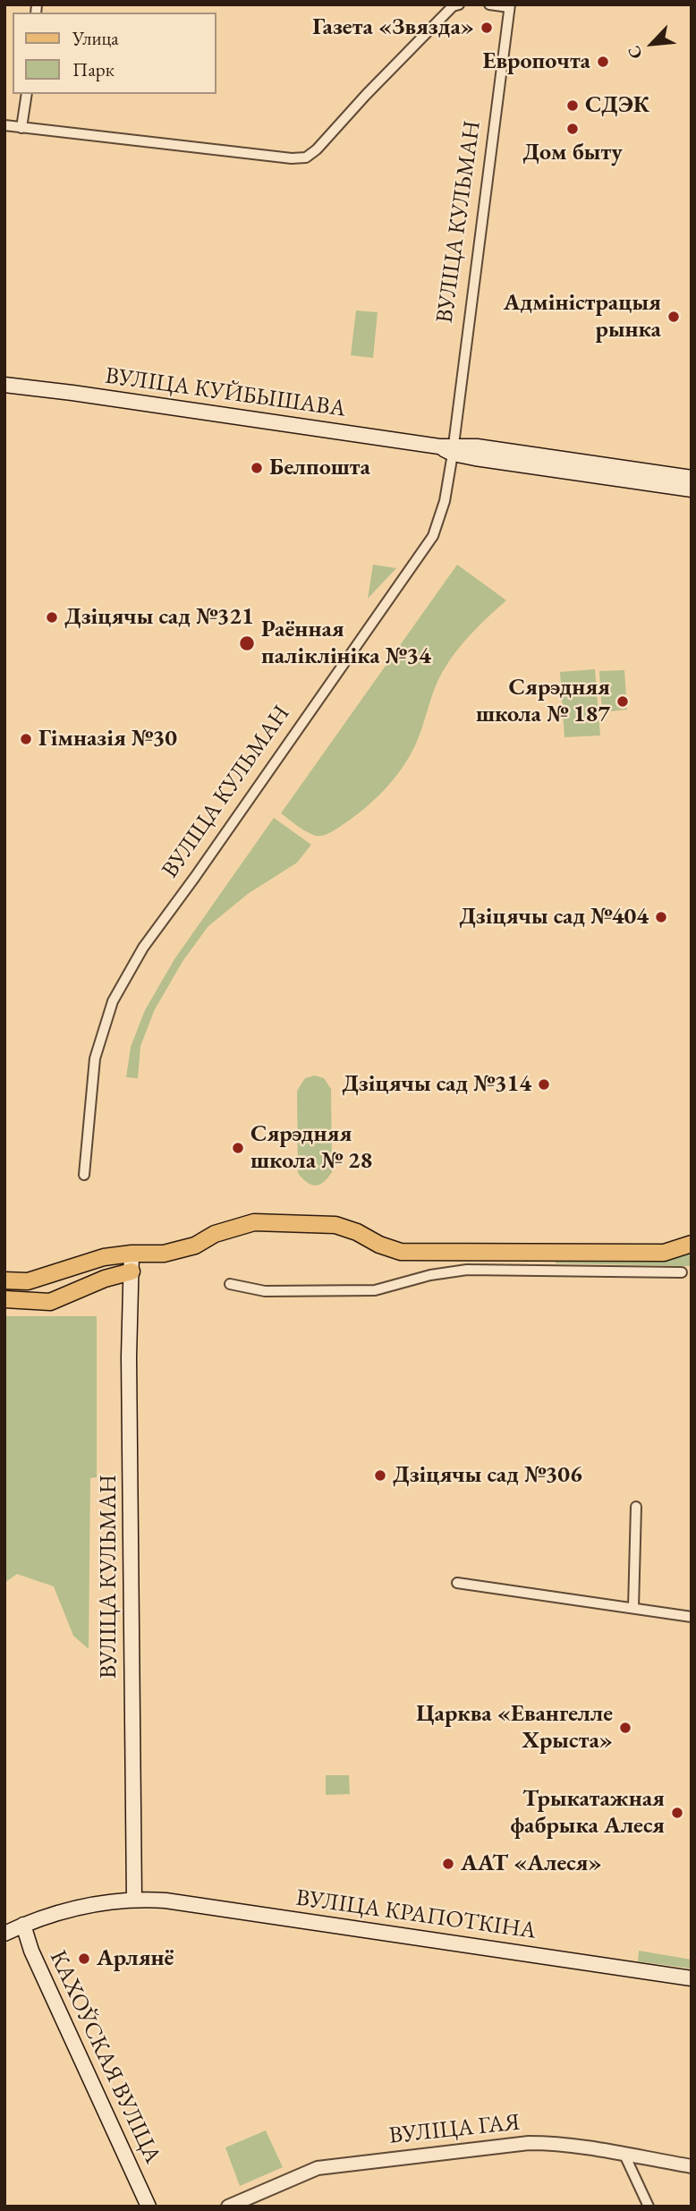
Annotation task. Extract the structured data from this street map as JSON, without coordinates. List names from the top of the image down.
{
  "streets": {
    "main road": [
      "ВУЛІЦА КУЛЬМАН",
      "ВУЛІЦА КУЙБЫШАВА",
      "ВУЛІЦА КРАПОТКІНА",
      "КАХОЎСКАЯ ВУЛІЦА"
    ],
    "street": ["ВУЛІЦА ГАЯ"]
  },
  "crossings": [
    ["ВУЛІЦА КУЛЬМАН", "ВУЛІЦА КУЙБЫШАВА"],
    ["ВУЛІЦА КУЛЬМАН", "ВУЛІЦА КРАПОТКІНА"],
    ["ВУЛІЦА КРАПОТКІНА", "КАХОЎСКАЯ ВУЛІЦА"]
  ],
  "places": [
    "Газета «Звязда»",
    "Европочта",
    "СДЭК",
    "Дом быту",
    "Адміністрацыя рынка",
    "Белпошта",
    "Дзіцячы сад №321",
    "Раённая паліклініка №34",
    "Сярэдняя школа № 187",
    "Гімназія №30",
    "Дзіцячы сад №404",
    "Дзіцячы сад №314",
    "Сярэдняя школа № 28",
    "Дзіцячы сад №306",
    "Царква «Евангелле Хрыста»",
    "Трыкатажная фабрыка Алеся",
    "ААТ «Алеся»",
    "Арлянё"
  ],
  "legend": ["Улица", "Парк"],
  "north": "bottom left"
}
